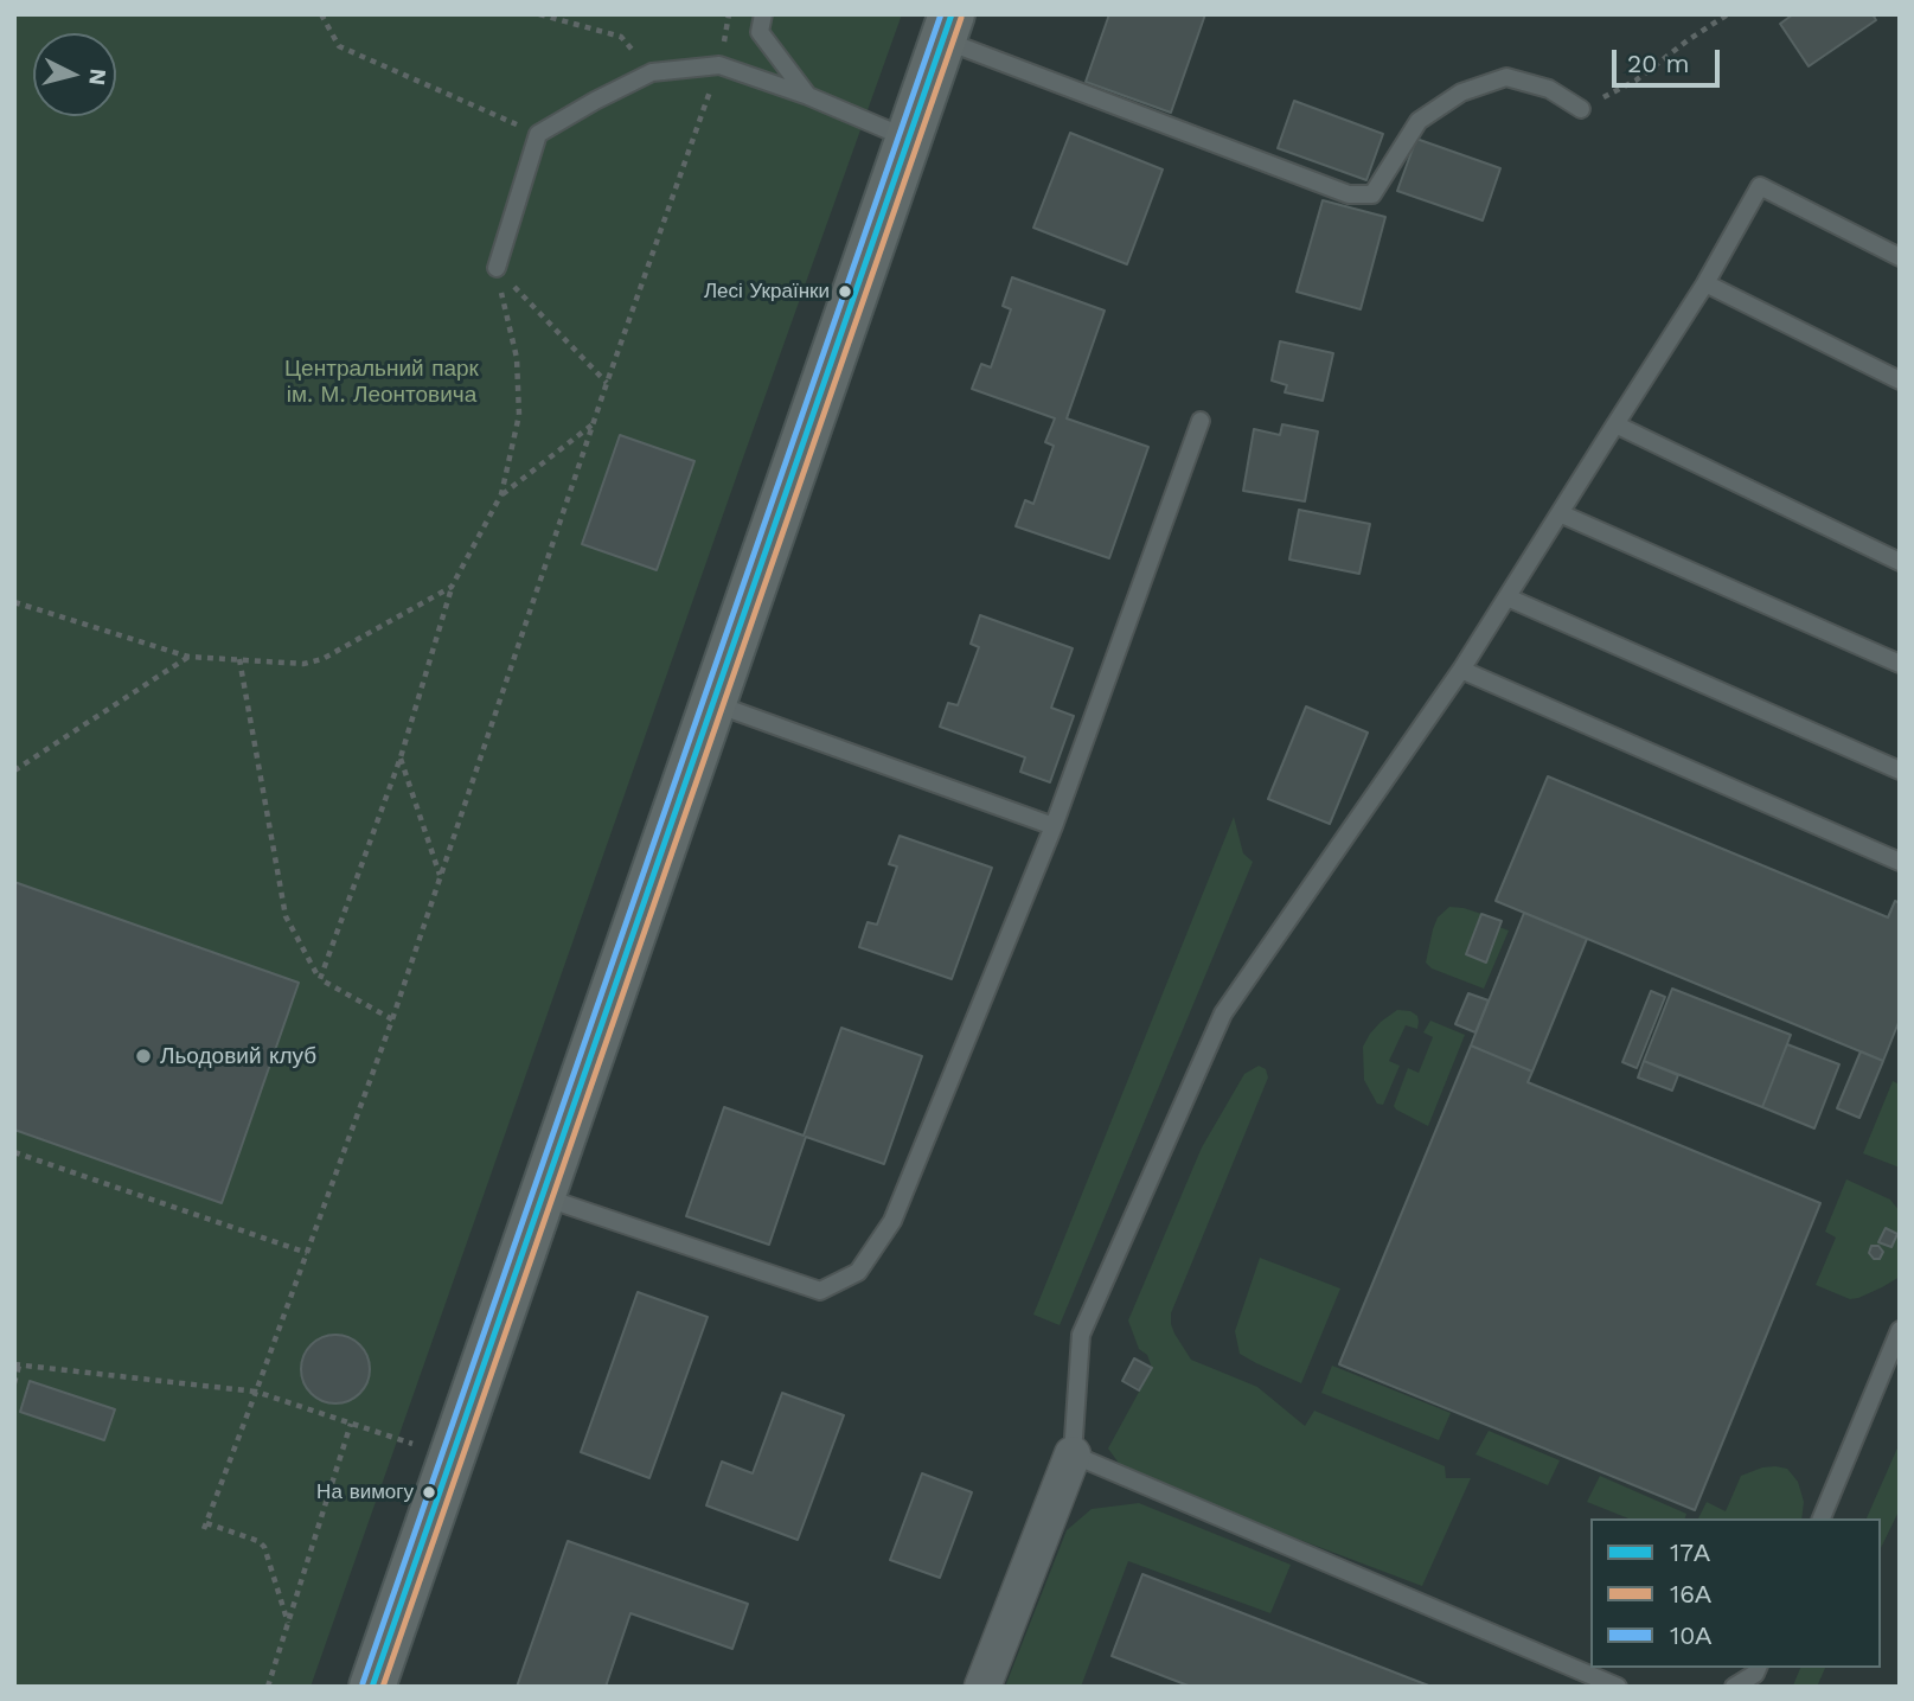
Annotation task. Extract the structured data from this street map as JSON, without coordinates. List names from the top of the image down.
{
  "parks": ["Центральний парк ім. М. Леонтовича"],
  "places": ["Лесі Українки", "Льодовий клуб", "На вимогу"],
  "lines": ["transit line 17А", "transit line 10А", "transit line 16А"],
  "legend": ["17А", "16А", "10А"],
  "scale_bar": "20 m",
  "north": "right"
}
